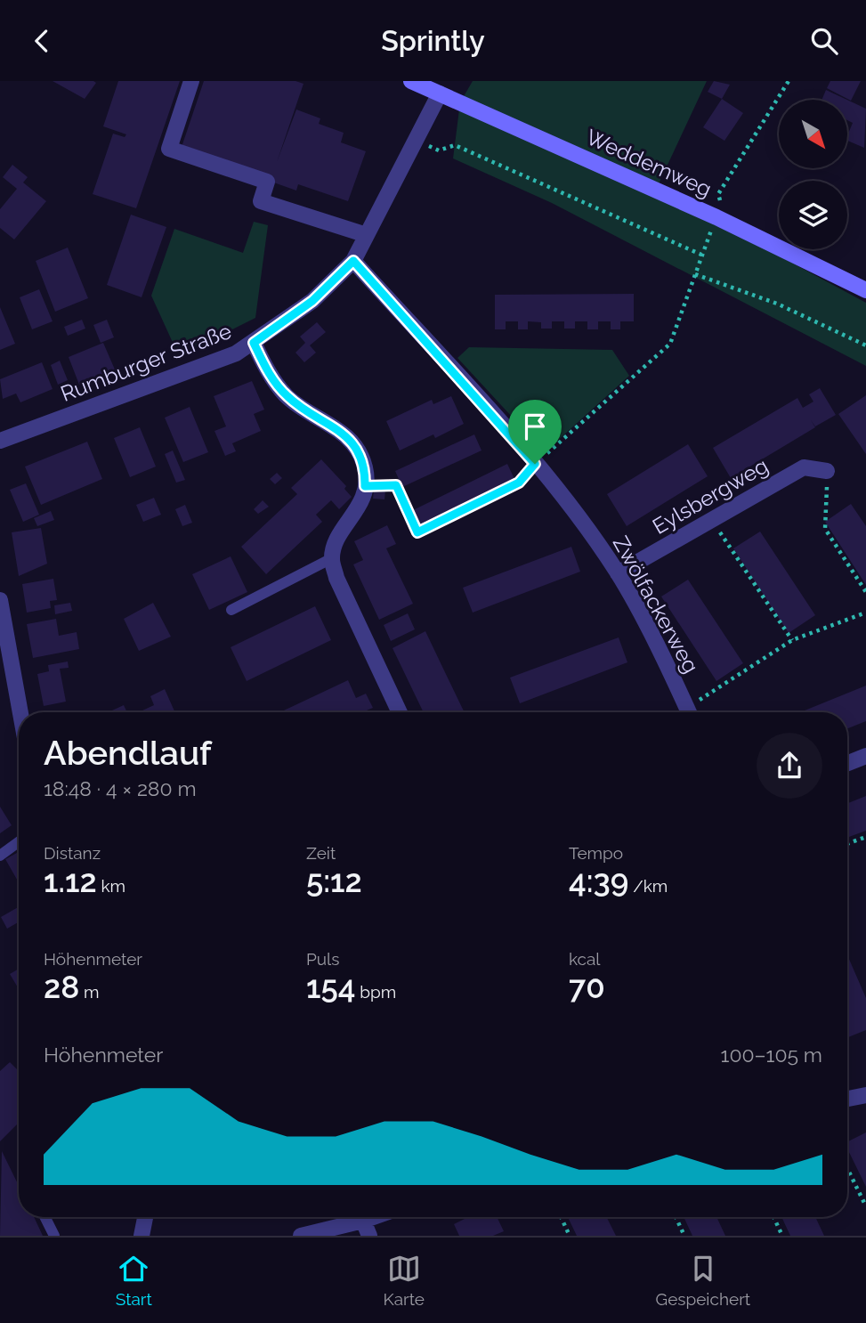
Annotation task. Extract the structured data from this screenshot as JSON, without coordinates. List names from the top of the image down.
{
  "streets": {
    "main road": ["Weddemweg"],
    "street": ["Rumburger Straße", "Eylsbergweg", "Zwölfackerweg"]
  },
  "crossings": [
    ["Weddemweg", "Rumburger Straße"],
    ["Rumburger Straße", "Zwölfackerweg"],
    ["Eylsbergweg", "Zwölfackerweg"]
  ],
  "north": "bottom right",
  "page": {
    "header": "Sprintly",
    "heading": ["Abendlauf", "18:48 · 4 × 280 m"],
    "stats": [
      ["Distanz", "1.12 km"],
      ["Zeit", "5:12"],
      ["Tempo", "4:39 /km"],
      ["Höhenmeter", "28 m"],
      ["Puls", "154 bpm"],
      ["kcal", "70"]
    ],
    "chart": ["Höhenmeter", "100–105 m"],
    "tabs": ["Start", "Karte", "Gespeichert"]
  }
}
